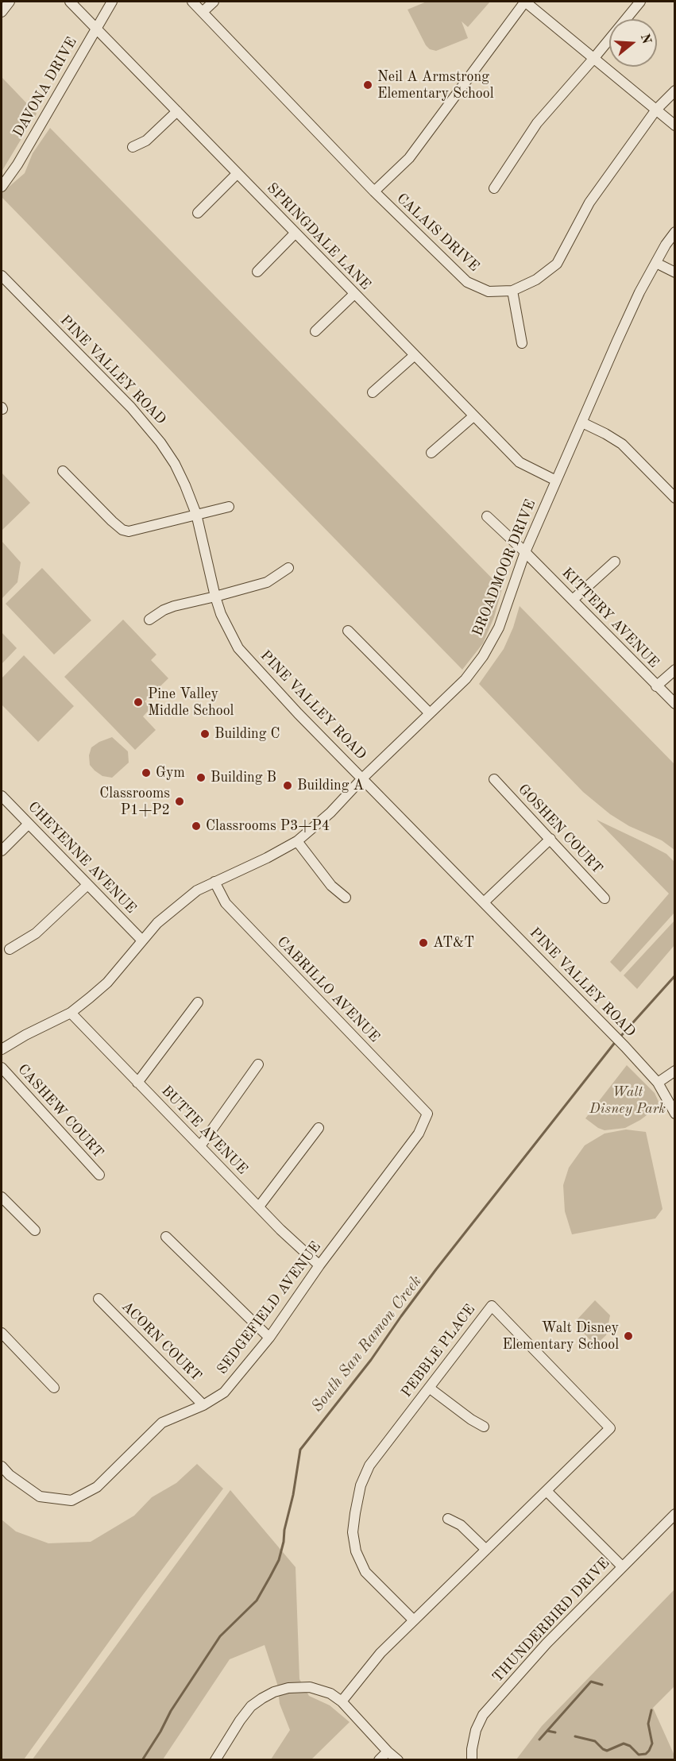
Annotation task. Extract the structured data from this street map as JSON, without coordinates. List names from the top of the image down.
{
  "streets": {
    "street": [
      "DAVONA DRIVE",
      "CALAIS DRIVE",
      "SPRINGDALE LANE",
      "PINE VALLEY ROAD",
      "BROADMOOR DRIVE",
      "KITTERY AVENUE",
      "GOSHEN COURT",
      "CHEYENNE AVENUE",
      "CABRILLO AVENUE",
      "CASHEW COURT",
      "BUTTE AVENUE",
      "SEDGEFIELD AVENUE",
      "ACORN COURT",
      "PEBBLE PLACE",
      "THUNDERBIRD DRIVE"
    ]
  },
  "crossings": [
    ["DAVONA DRIVE", "SPRINGDALE LANE"],
    ["SPRINGDALE LANE", "BROADMOOR DRIVE"],
    ["PINE VALLEY ROAD", "BROADMOOR DRIVE"],
    ["BROADMOOR DRIVE", "KITTERY AVENUE"],
    ["BROADMOOR DRIVE", "CHEYENNE AVENUE"],
    ["BROADMOOR DRIVE", "CABRILLO AVENUE"],
    ["BROADMOOR DRIVE", "BUTTE AVENUE"],
    ["CABRILLO AVENUE", "SEDGEFIELD AVENUE"],
    ["BUTTE AVENUE", "SEDGEFIELD AVENUE"],
    ["SEDGEFIELD AVENUE", "ACORN COURT"]
  ],
  "water": ["South San Ramon Creek"],
  "parks": ["Walt Disney Park"],
  "places": [
    "Neil A Armstrong Elementary School",
    "Pine Valley Middle School",
    "Building C",
    "Gym",
    "Building B",
    "Building A",
    "Classrooms P1+P2",
    "Classrooms P3+P4",
    "AT&T",
    "Walt Disney Elementary School"
  ],
  "north": "right"
}
